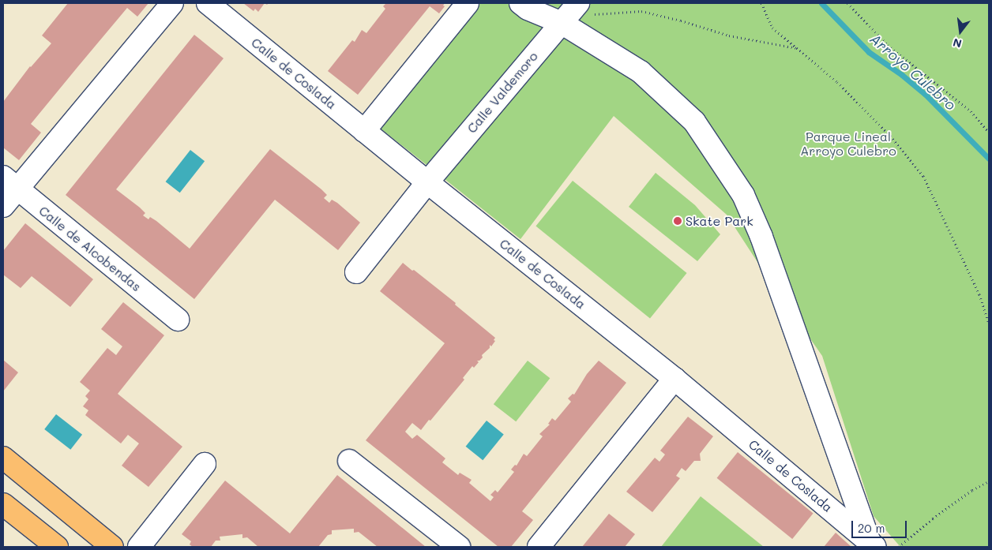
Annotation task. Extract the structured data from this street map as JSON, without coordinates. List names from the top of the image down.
{
  "streets": {
    "street": ["Calle de Coslada", "Calle Valdemoro", "Calle de Alcobendas"]
  },
  "crossings": [
    ["Calle de Coslada", "Calle Valdemoro"]
  ],
  "water": ["Arroyo Culebro"],
  "parks": ["Parque Lineal Arroyo Culebro"],
  "places": ["Skate Park"],
  "scale_bar": "20 m",
  "north": "bottom"
}
